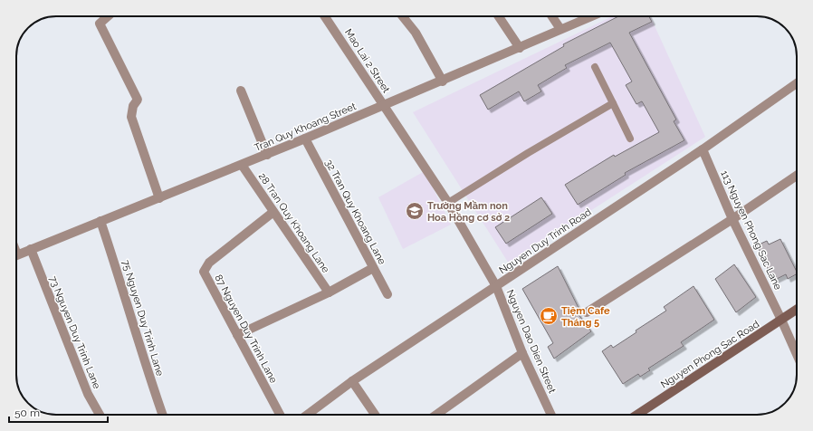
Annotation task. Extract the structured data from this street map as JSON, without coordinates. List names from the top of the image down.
{
  "streets": {
    "main road": ["Nguyen Phong Sac Road"],
    "street": [
      "Mao Lai 2 Street",
      "Tran Quy Khoang Street",
      "32 Tran Quy Khoang Lane",
      "28 Tran Quy Khoang Lane",
      "113 Nguyen Phong Sac Lane",
      "Nguyen Duy Trinh Road",
      "75 Nguyen Duy Trinh Lane",
      "87 Nguyen Duy Trinh Lane",
      "73 Nguyen Duy Trinh Lane",
      "Nguyen Dao Dien Street"
    ]
  },
  "crossings": [
    ["Mao Lai 2 Street", "Tran Quy Khoang Street"],
    ["Mao Lai 2 Street", "Nguyen Dao Dien Street"],
    ["Tran Quy Khoang Street", "32 Tran Quy Khoang Lane"],
    ["Tran Quy Khoang Street", "28 Tran Quy Khoang Lane"],
    ["Tran Quy Khoang Street", "75 Nguyen Duy Trinh Lane"],
    ["Tran Quy Khoang Street", "73 Nguyen Duy Trinh Lane"],
    ["Tran Quy Khoang Street", "Nguyen Dao Dien Street"],
    ["28 Tran Quy Khoang Lane", "87 Nguyen Duy Trinh Lane"],
    ["113 Nguyen Phong Sac Lane", "Nguyen Duy Trinh Road"],
    ["113 Nguyen Phong Sac Lane", "Nguyen Phong Sac Road"],
    ["Nguyen Duy Trinh Road", "Nguyen Dao Dien Street"]
  ],
  "places": {
    "school or university": ["Trường Mầm non Hoa Hồng cơ sở 2"],
    "cafe": ["Tiệm Cafe Tháng 5"]
  },
  "scale_bar": "50 m"
}
